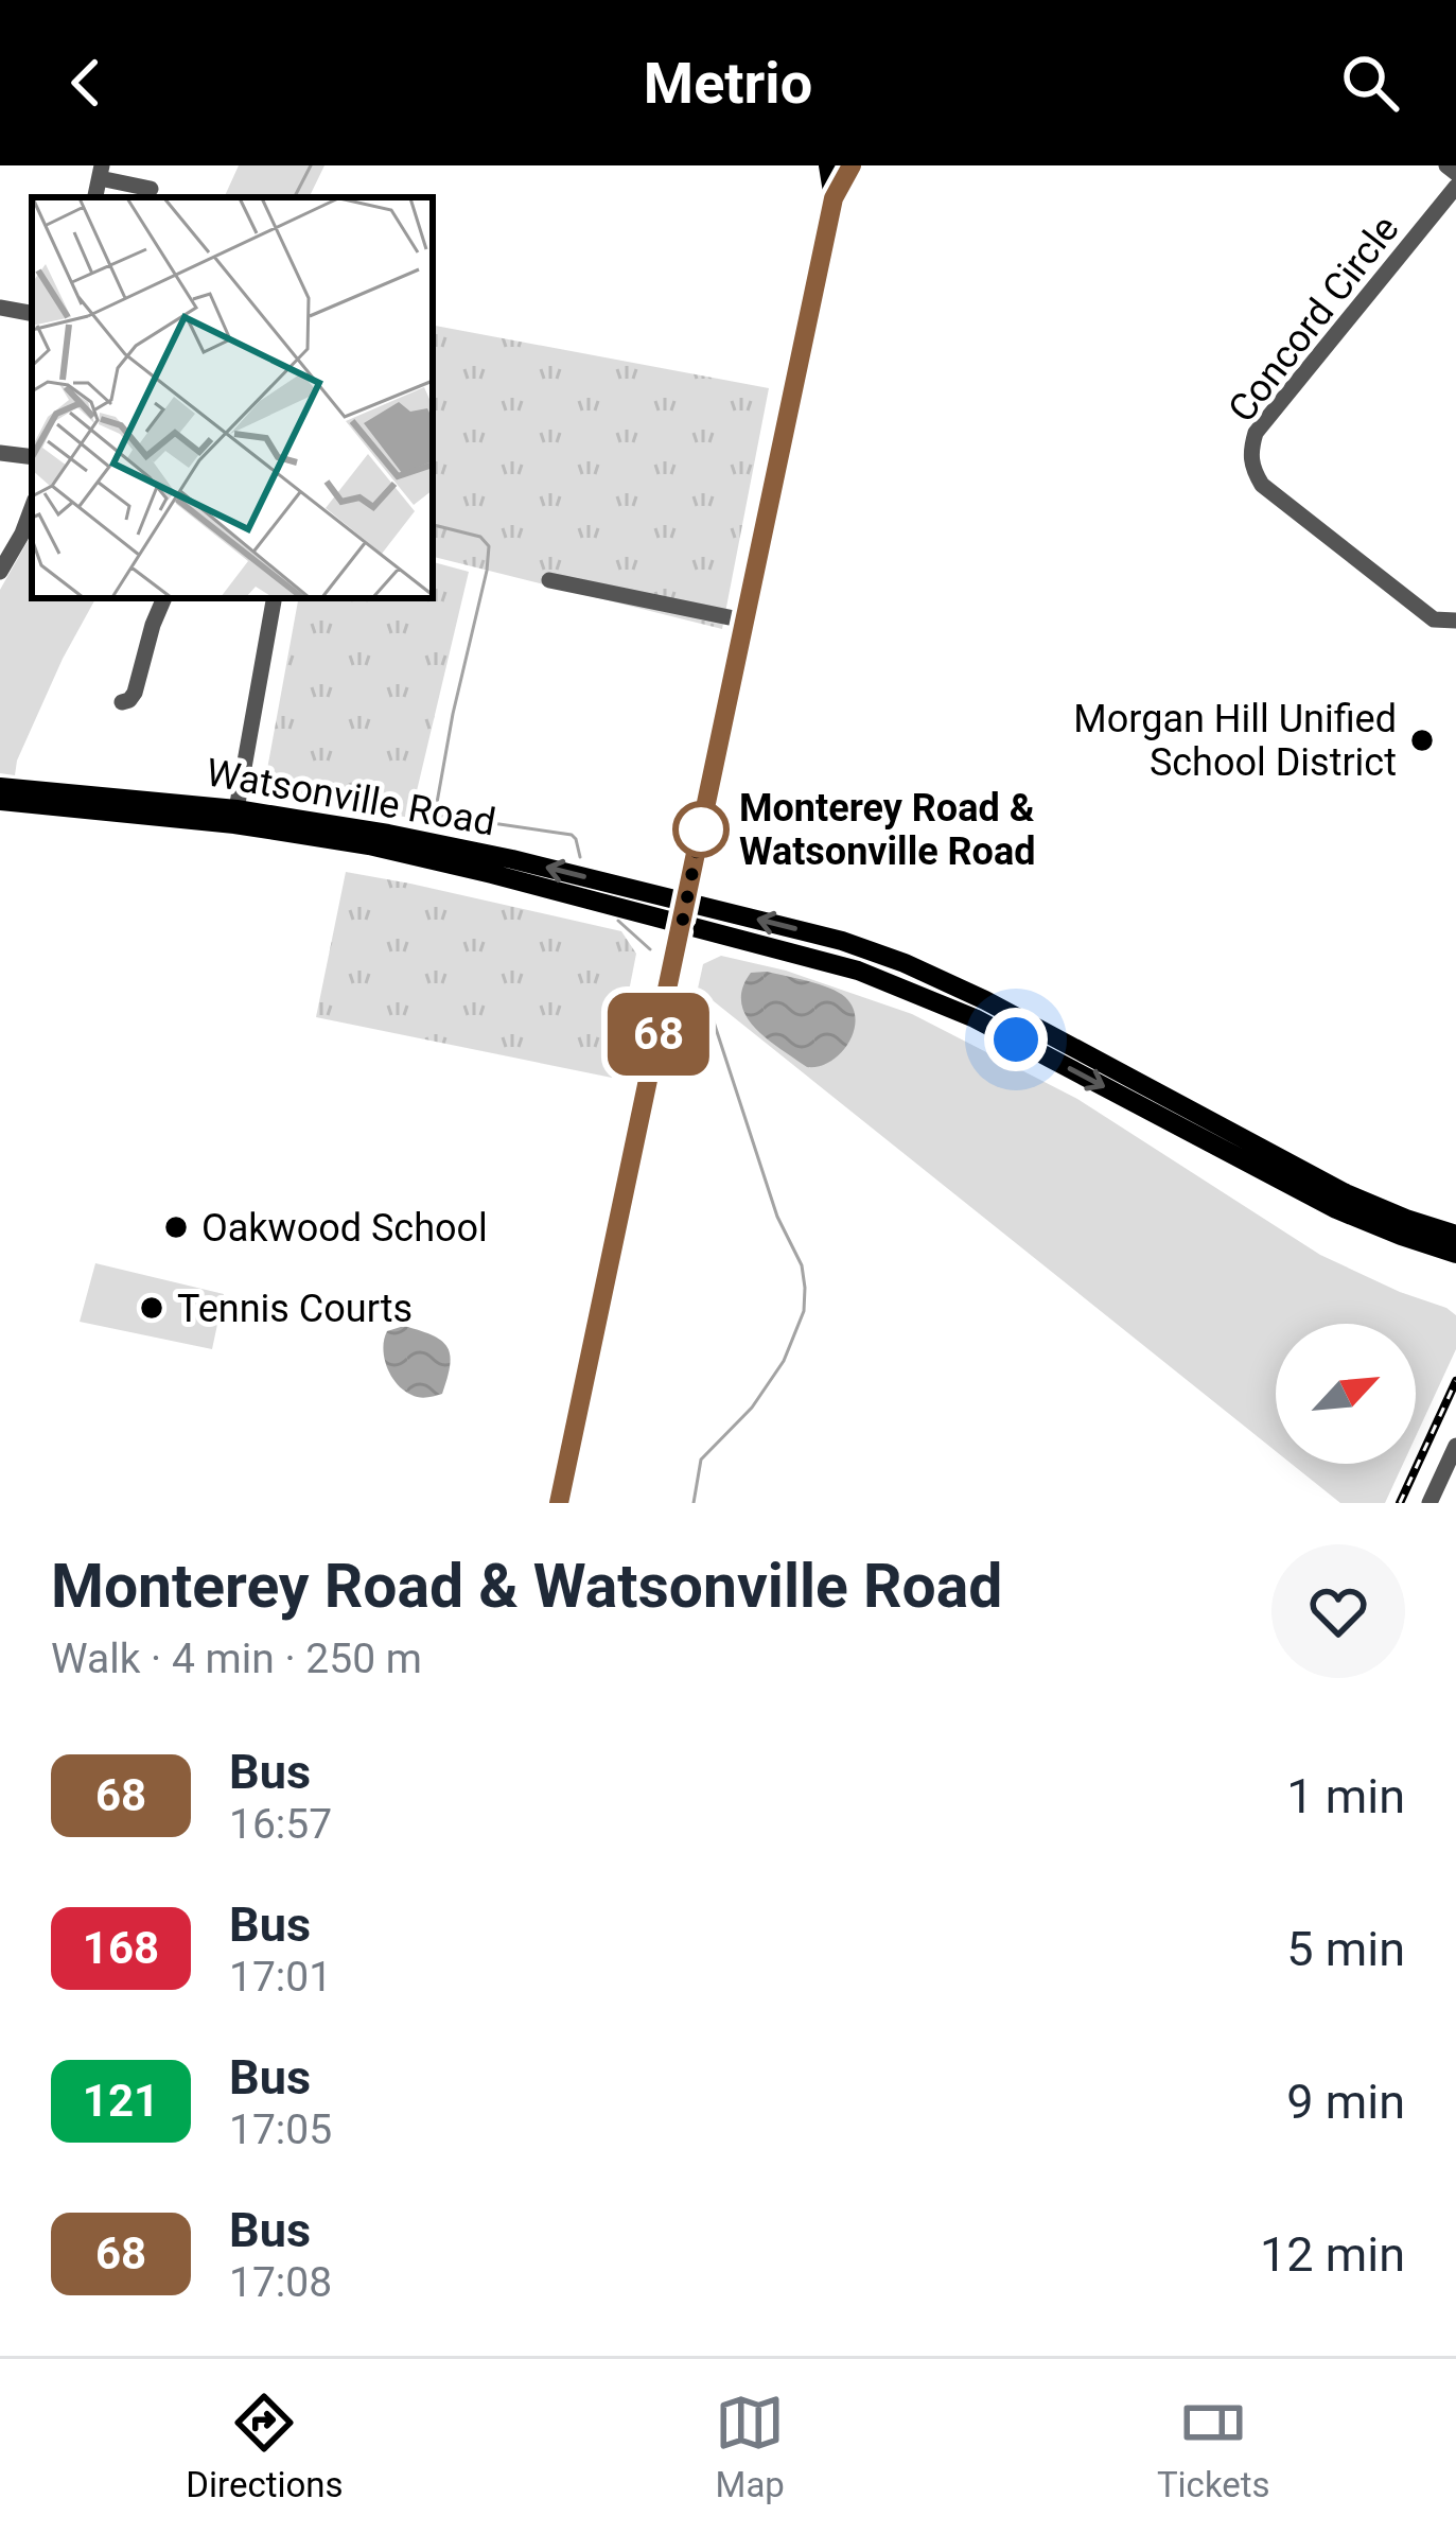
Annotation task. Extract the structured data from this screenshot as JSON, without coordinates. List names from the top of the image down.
{
  "streets": {
    "main road": ["Watsonville Road"],
    "street": ["Concord Circle"]
  },
  "places": [
    "Morgan Hill Unified School District",
    "Monterey Road & Watsonville Road",
    "Oakwood School",
    "Tennis Courts"
  ],
  "lines": ["bus line 68"],
  "north": "top right",
  "page": {
    "header": "Metrio",
    "on_map": "68",
    "heading": ["Monterey Road & Watsonville Road", "Walk · 4 min · 250 m"],
    "list": [
      {
        "mark": "68",
        "name": "Bus",
        "note": "16:57",
        "value": "1 min"
      },
      {
        "mark": "168",
        "name": "Bus",
        "note": "17:01",
        "value": "5 min"
      },
      {
        "mark": "121",
        "name": "Bus",
        "note": "17:05",
        "value": "9 min"
      },
      {
        "mark": "68",
        "name": "Bus",
        "note": "17:08",
        "value": "12 min"
      }
    ],
    "tabs": ["Directions", "Map", "Tickets"]
  }
}
